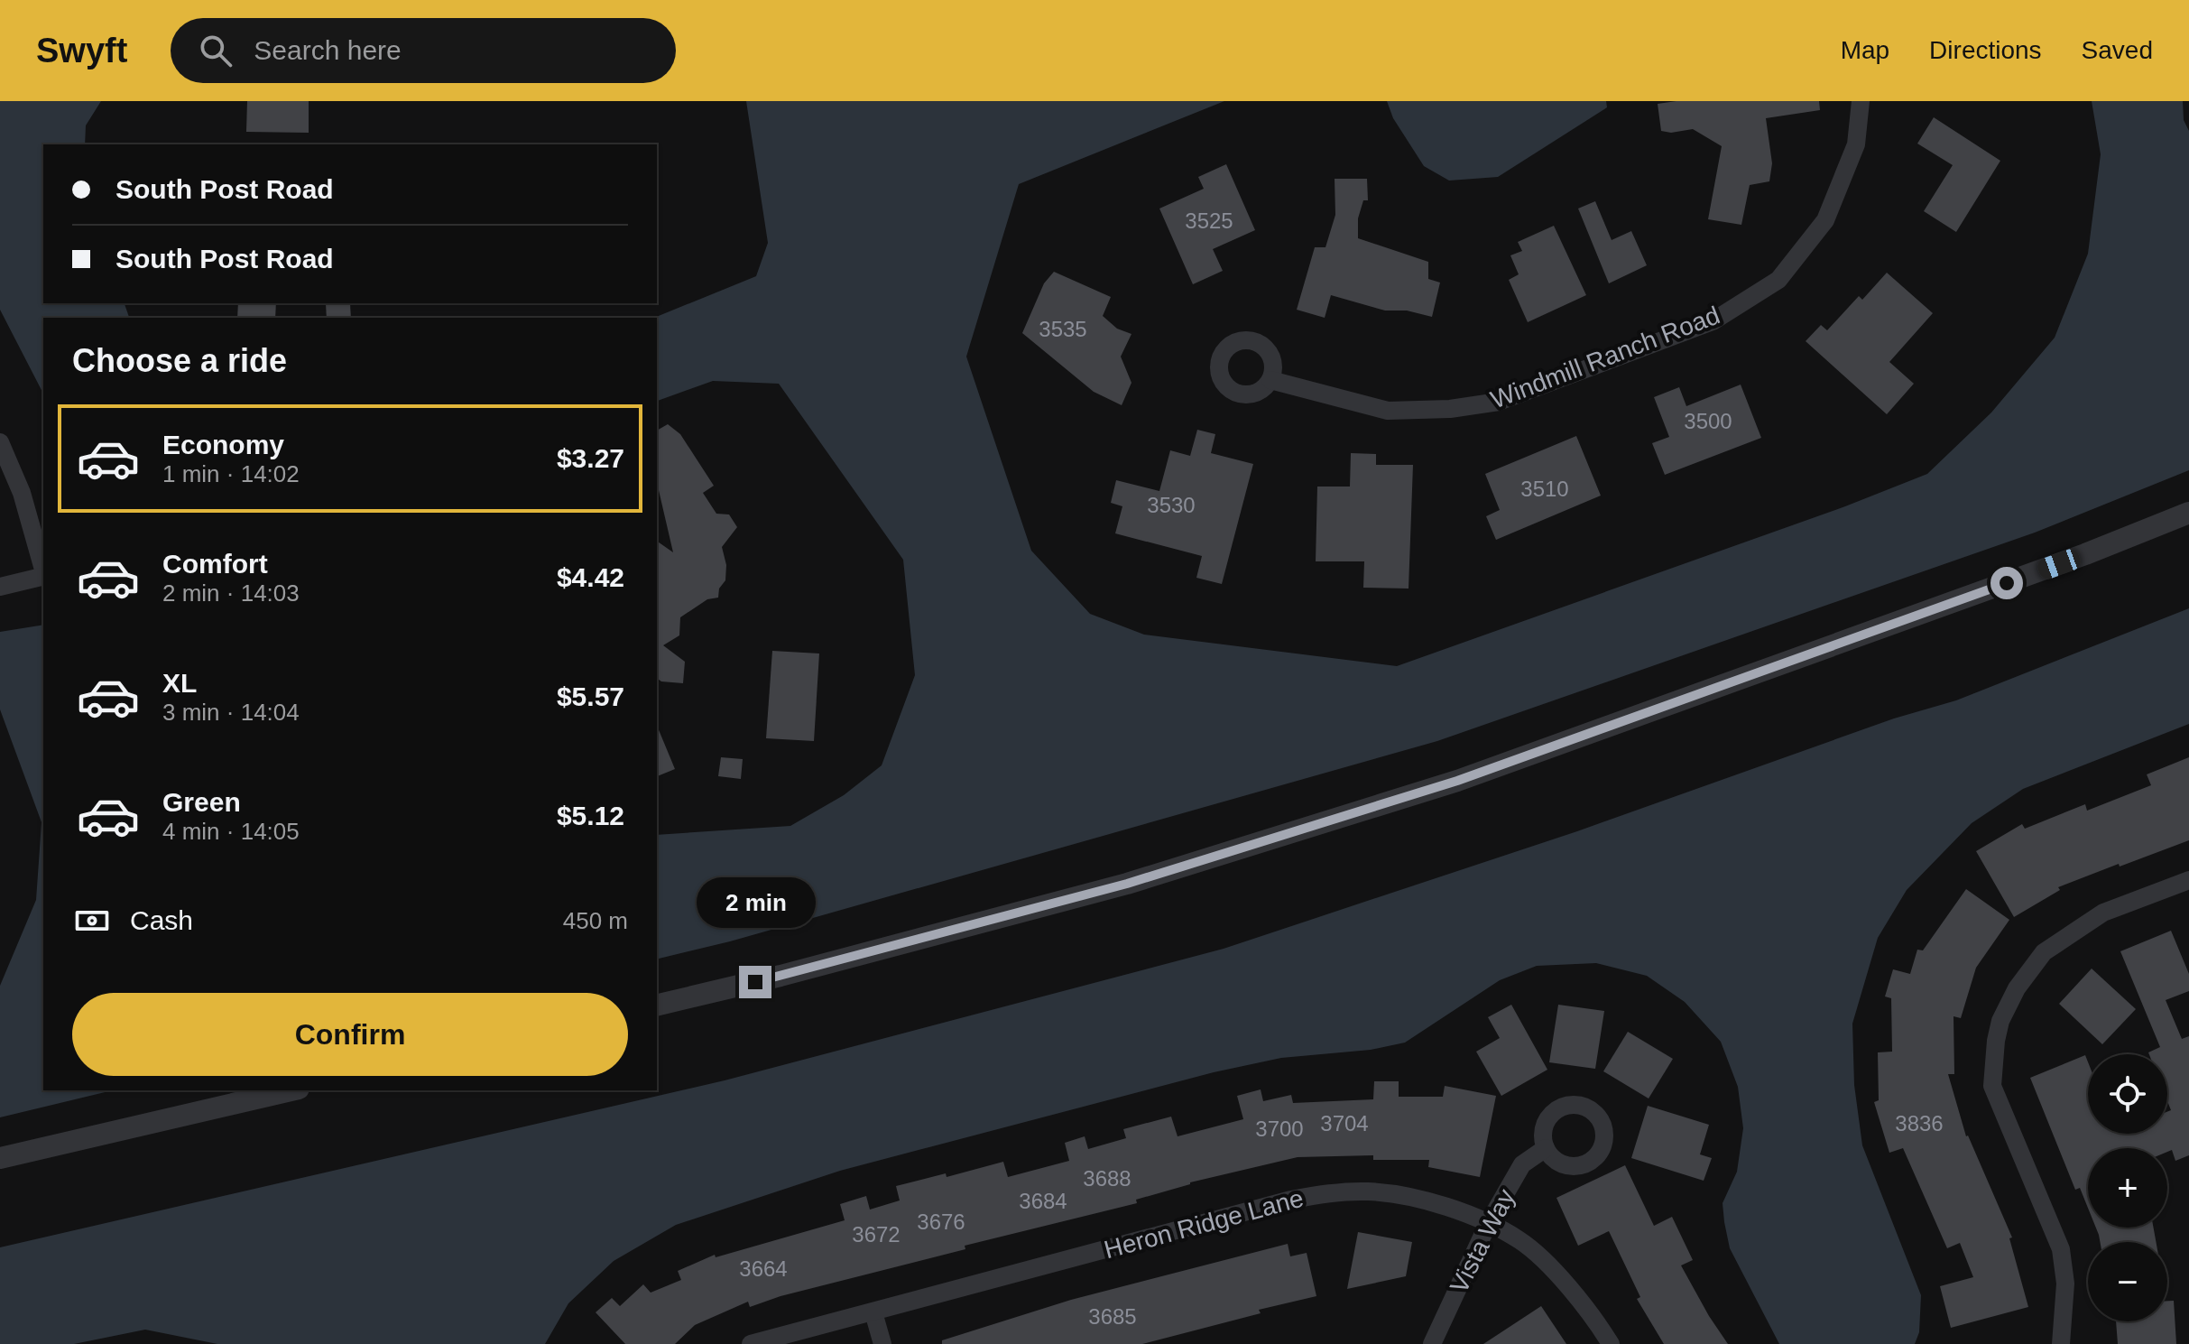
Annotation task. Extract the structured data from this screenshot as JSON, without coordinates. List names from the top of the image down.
{
  "streets": {
    "street": ["Windmill Ranch Road", "Heron Ridge Lane", "Vista Way"]
  },
  "crossings": [
    ["Heron Ridge Lane", "Vista Way"]
  ],
  "house_numbers": [
    "3525",
    "3535",
    "3500",
    "3510",
    "3530",
    "3704",
    "3836",
    "3700",
    "3688",
    "3684",
    "3676",
    "3672",
    "3664",
    "3685"
  ],
  "page": {
    "header": "Swyft",
    "search": "Search here",
    "nav": ["Map", "Directions", "Saved"],
    "banner": ["South Post Road", "South Post Road"],
    "heading": "Choose a ride",
    "list": [
      {
        "name": "Economy",
        "note": "1 min · 14:02",
        "value": "$3.27"
      },
      {
        "name": "Comfort",
        "note": "2 min · 14:03",
        "value": "$4.42"
      },
      {
        "name": "XL",
        "note": "3 min · 14:04",
        "value": "$5.57"
      },
      {
        "name": "Green",
        "note": "4 min · 14:05",
        "value": "$5.12"
      }
    ],
    "bubble": "2 min",
    "pay": ["Cash", "450 m"],
    "buttons": "Confirm",
    "map_buttons": ["+", "−"]
  }
}
